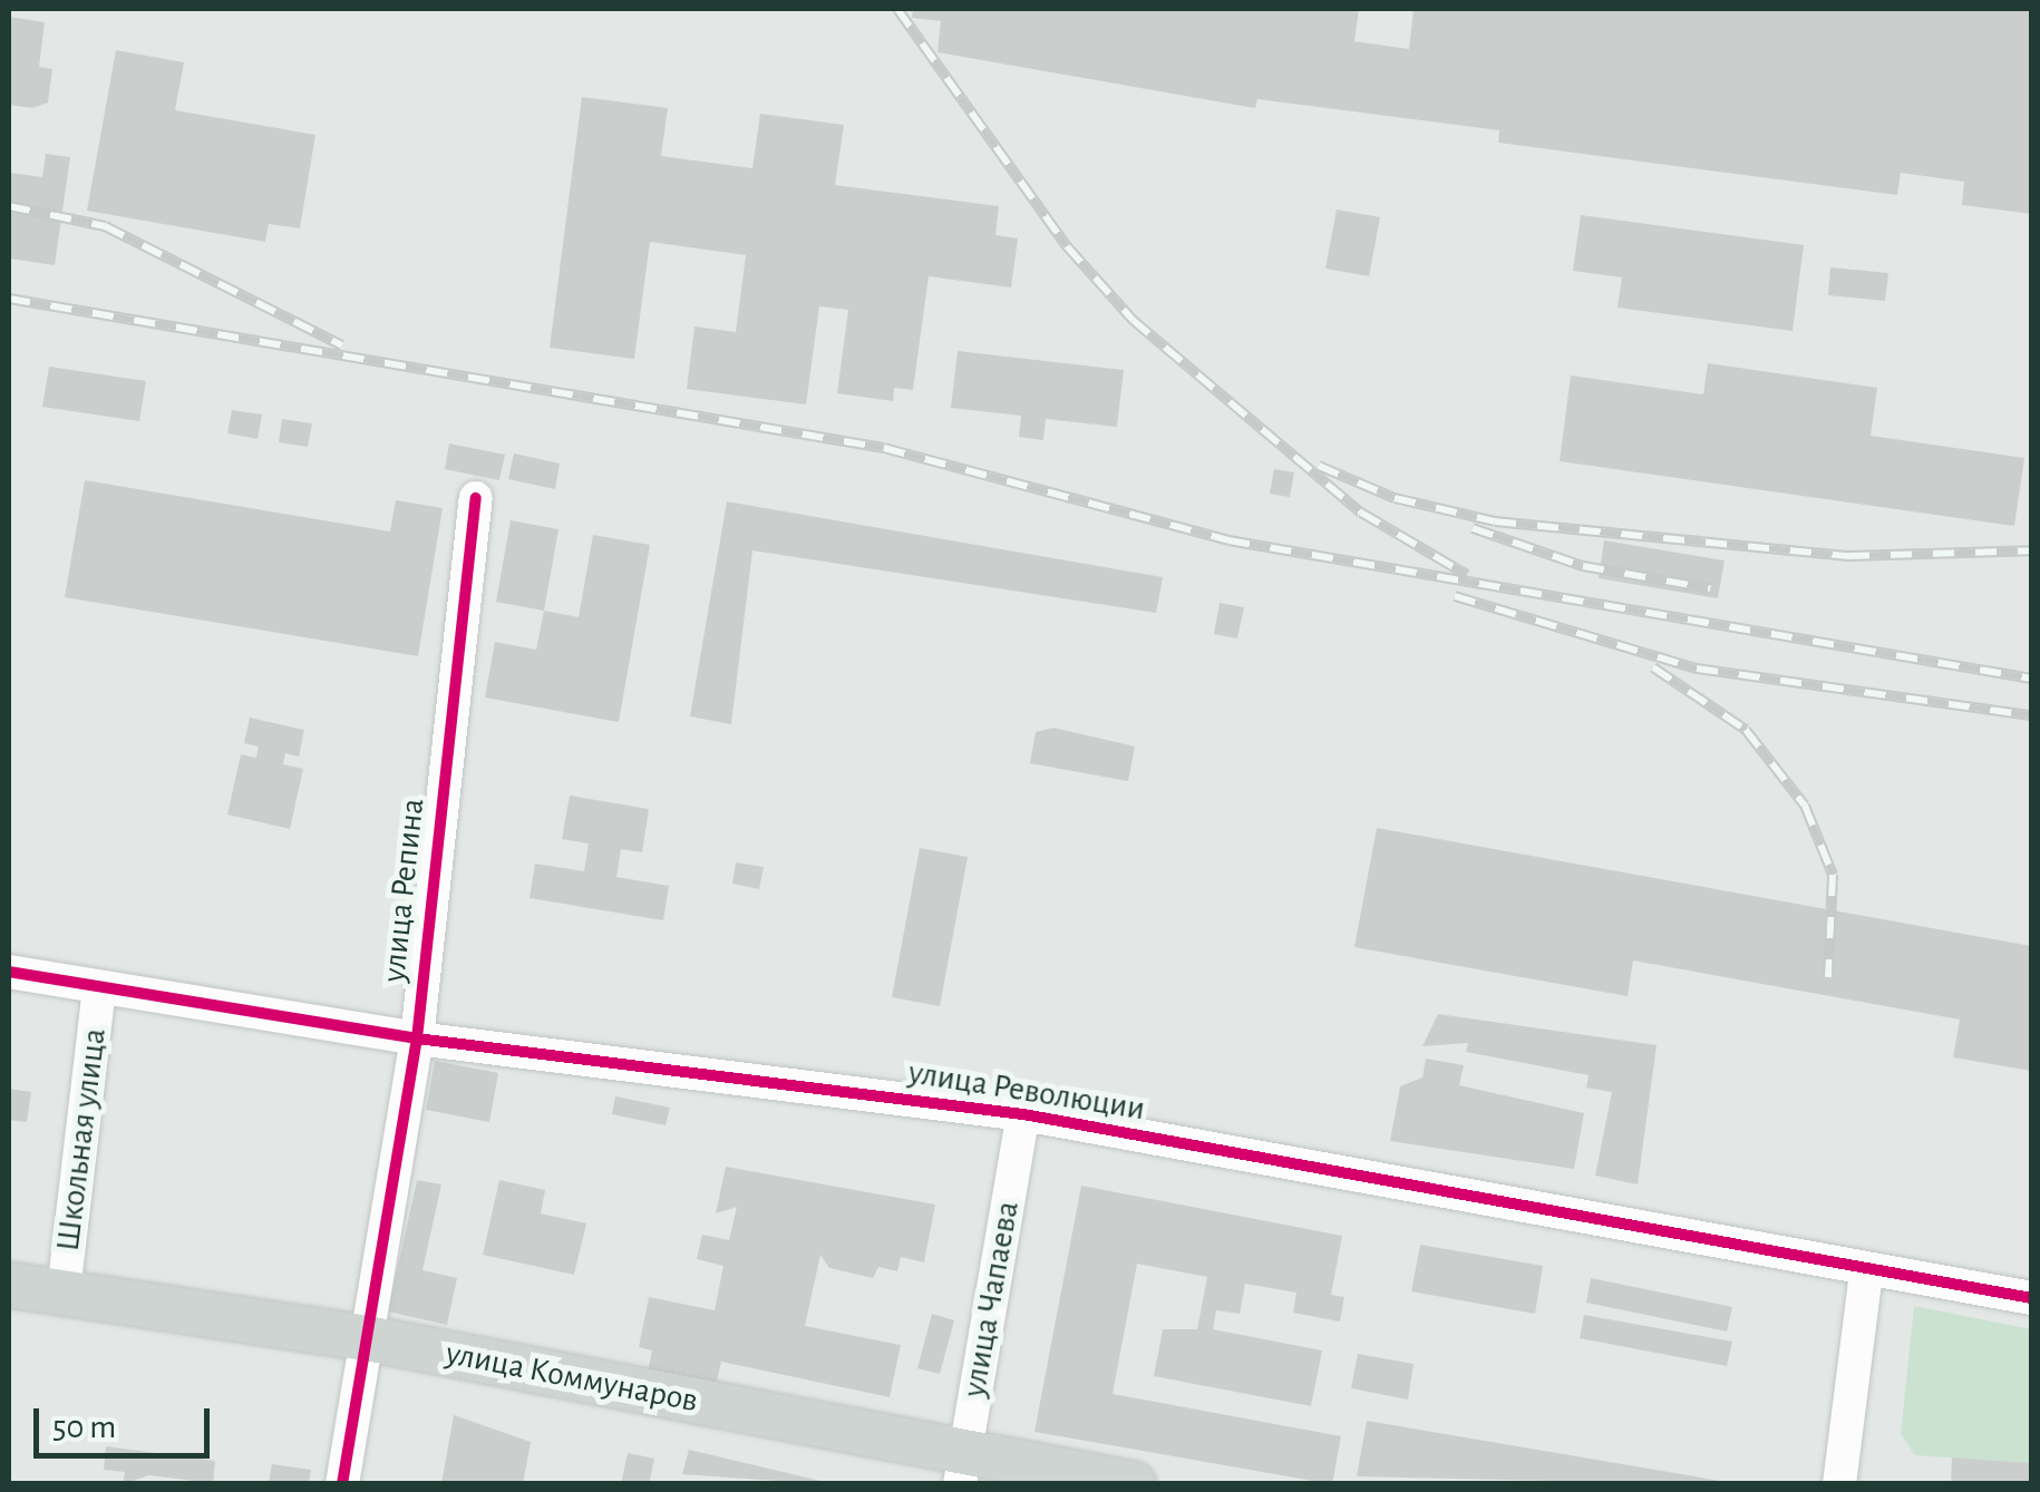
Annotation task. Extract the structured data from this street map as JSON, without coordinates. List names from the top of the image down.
{
  "streets": {
    "main road": ["улица Коммунаров"],
    "street": [
      "улица Репина",
      "улица Революции",
      "Школьная улица",
      "улица Чапаева"
    ]
  },
  "crossings": [
    ["улица Репина", "улица Революции"],
    ["улица Репина", "улица Коммунаров"],
    ["улица Революции", "Школьная улица"],
    ["улица Революции", "улица Чапаева"],
    ["Школьная улица", "улица Коммунаров"],
    ["улица Чапаева", "улица Коммунаров"]
  ],
  "scale_bar": "50 m"
}
